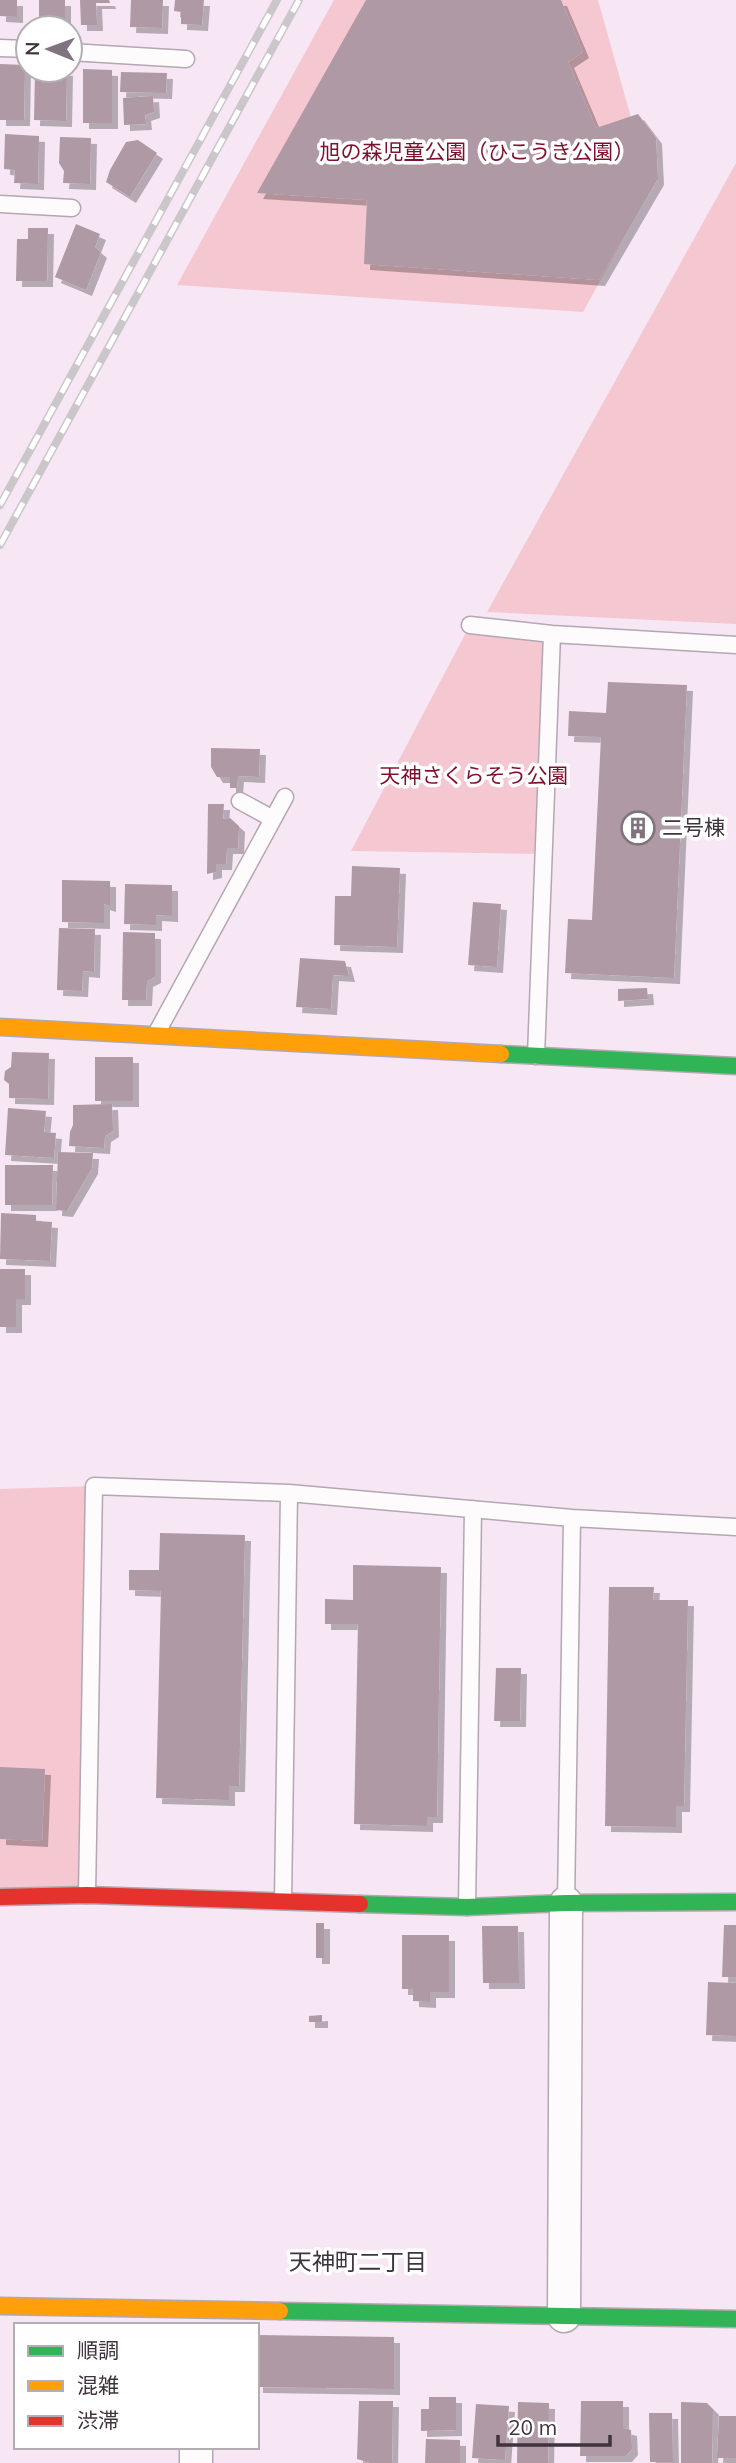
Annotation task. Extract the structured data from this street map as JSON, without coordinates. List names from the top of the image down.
{
  "districts": ["天神町二丁目"],
  "parks": ["旭の森児童公園（ひこうき公園）", "天神さくらそう公園"],
  "places": {
    "building": ["二号棟"]
  },
  "legend": ["順調", "混雑", "渋滞"],
  "scale_bar": "20 m",
  "north": "left"
}
